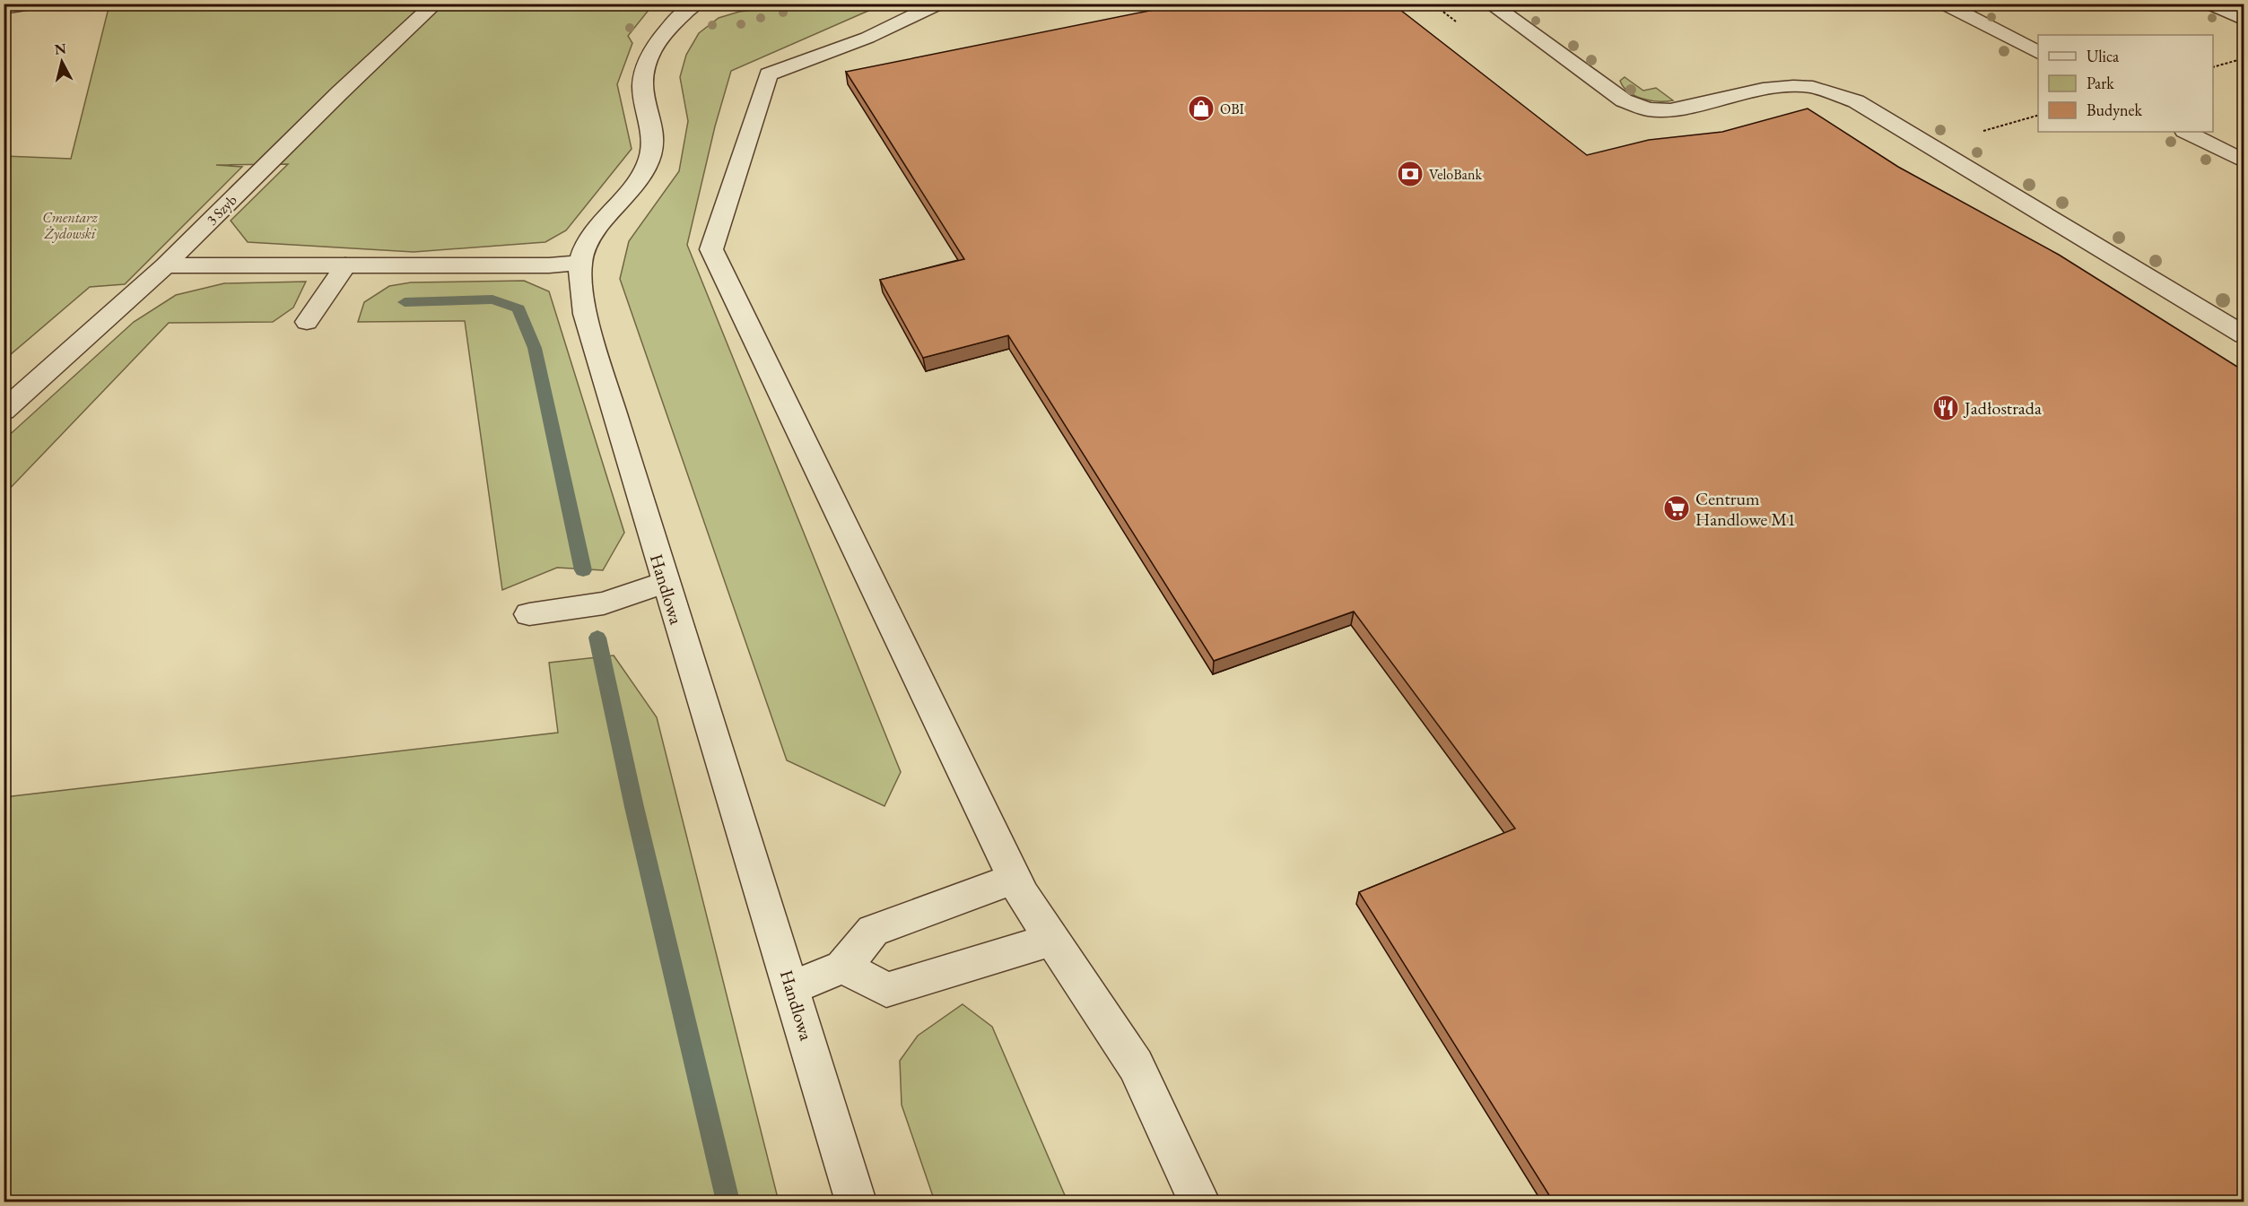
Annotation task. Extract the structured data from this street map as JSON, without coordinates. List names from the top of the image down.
{
  "streets": {
    "street": ["3 Szyb", "Handlowa"]
  },
  "parks": ["Cmentarz Żydowski"],
  "places": {
    "shop": ["OBI"],
    "bank": ["VeloBank"],
    "restaurant": ["Jadłostrada"],
    "supermarket": ["Centrum Handlowe M1"]
  },
  "legend": ["Ulica", "Park", "Budynek"],
  "north": "top"
}
